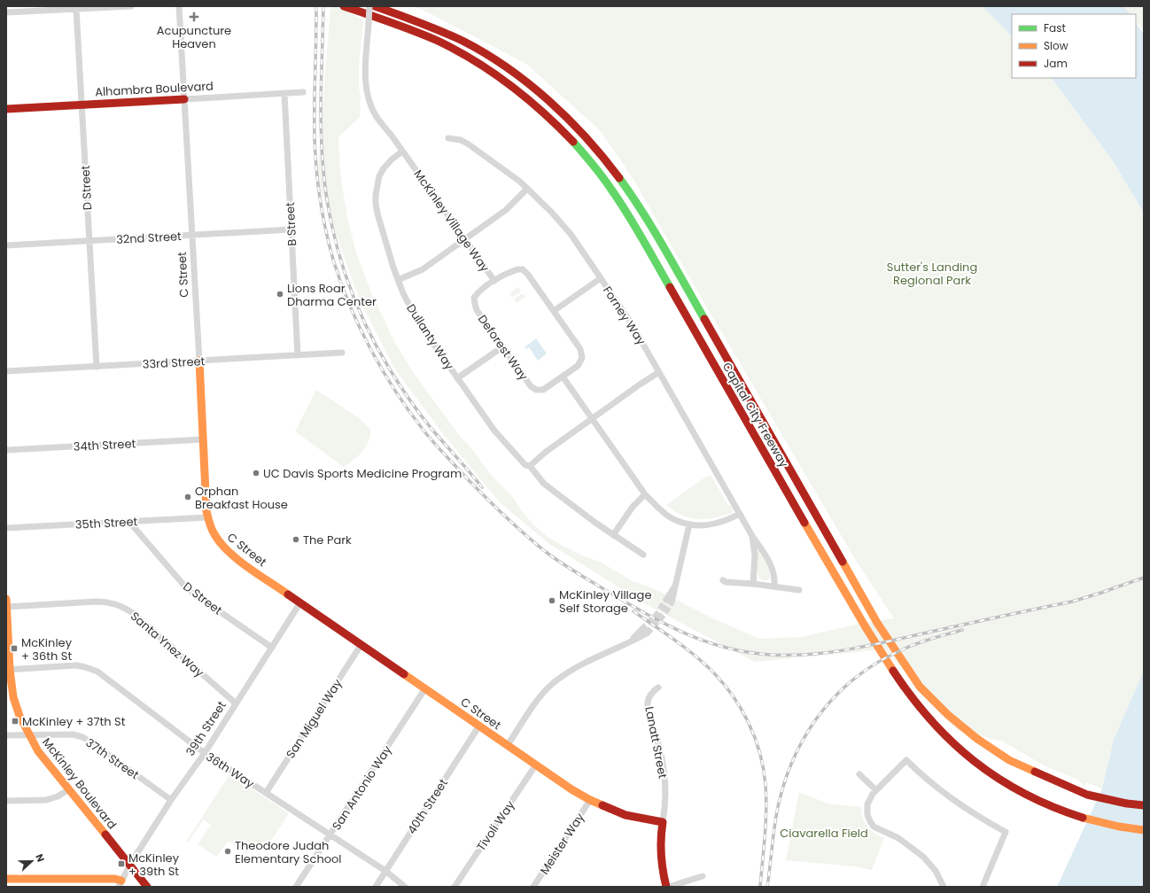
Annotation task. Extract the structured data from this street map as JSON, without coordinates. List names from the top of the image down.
{
  "streets": {
    "main road": [
      "Alhambra Boulevard",
      "C Street",
      "Capital City Freeway",
      "McKinley Boulevard"
    ],
    "street": [
      "D Street",
      "McKinley Village Way",
      "B Street",
      "32nd Street",
      "Forney Way",
      "Dullanty Way",
      "Deforest Way",
      "33rd Street",
      "34th Street",
      "35th Street",
      "Santa Ynez Way",
      "San Miguel Way",
      "39th Street",
      "Lanatt Street",
      "37th Street",
      "36th Way",
      "San Antonio Way",
      "40th Street",
      "Tivoli Way",
      "Meister Way"
    ]
  },
  "crossings": [
    ["Alhambra Boulevard", "D Street"],
    ["Alhambra Boulevard", "B Street"],
    ["Alhambra Boulevard", "C Street"],
    ["D Street", "32nd Street"],
    ["D Street", "33rd Street"],
    ["D Street", "35th Street"],
    ["D Street", "39th Street"],
    ["McKinley Village Way", "Dullanty Way"],
    ["McKinley Village Way", "Deforest Way"],
    ["B Street", "32nd Street"],
    ["B Street", "33rd Street"],
    ["32nd Street", "C Street"],
    ["C Street", "33rd Street"],
    ["C Street", "34th Street"],
    ["C Street", "35th Street"],
    ["C Street", "San Miguel Way"],
    ["C Street", "39th Street"],
    ["C Street", "Lanatt Street"],
    ["C Street", "San Antonio Way"],
    ["C Street", "40th Street"],
    ["C Street", "Tivoli Way"],
    ["C Street", "Meister Way"],
    ["Santa Ynez Way", "39th Street"],
    ["Santa Ynez Way", "McKinley Boulevard"],
    ["San Miguel Way", "36th Way"],
    ["39th Street", "37th Street"],
    ["39th Street", "36th Way"],
    ["39th Street", "McKinley Boulevard"],
    ["37th Street", "McKinley Boulevard"],
    ["36th Way", "McKinley Boulevard"],
    ["36th Way", "San Antonio Way"],
    ["36th Way", "40th Street"]
  ],
  "parks": ["Sutter's Landing Regional Park", "Ciavarella Field"],
  "places": {
    "health": ["Acupuncture Heaven"],
    "other": [
      "Lions Roar Dharma Center",
      "UC Davis Sports Medicine Program",
      "Orphan Breakfast House",
      "The Park",
      "McKinley Village Self Storage",
      "Theodore Judah Elementary School"
    ],
    "transit": ["McKinley + 36th St", "McKinley + 37th St", "McKinley + 39th St"]
  },
  "legend": ["Fast", "Slow", "Jam"],
  "north": "right"
}
